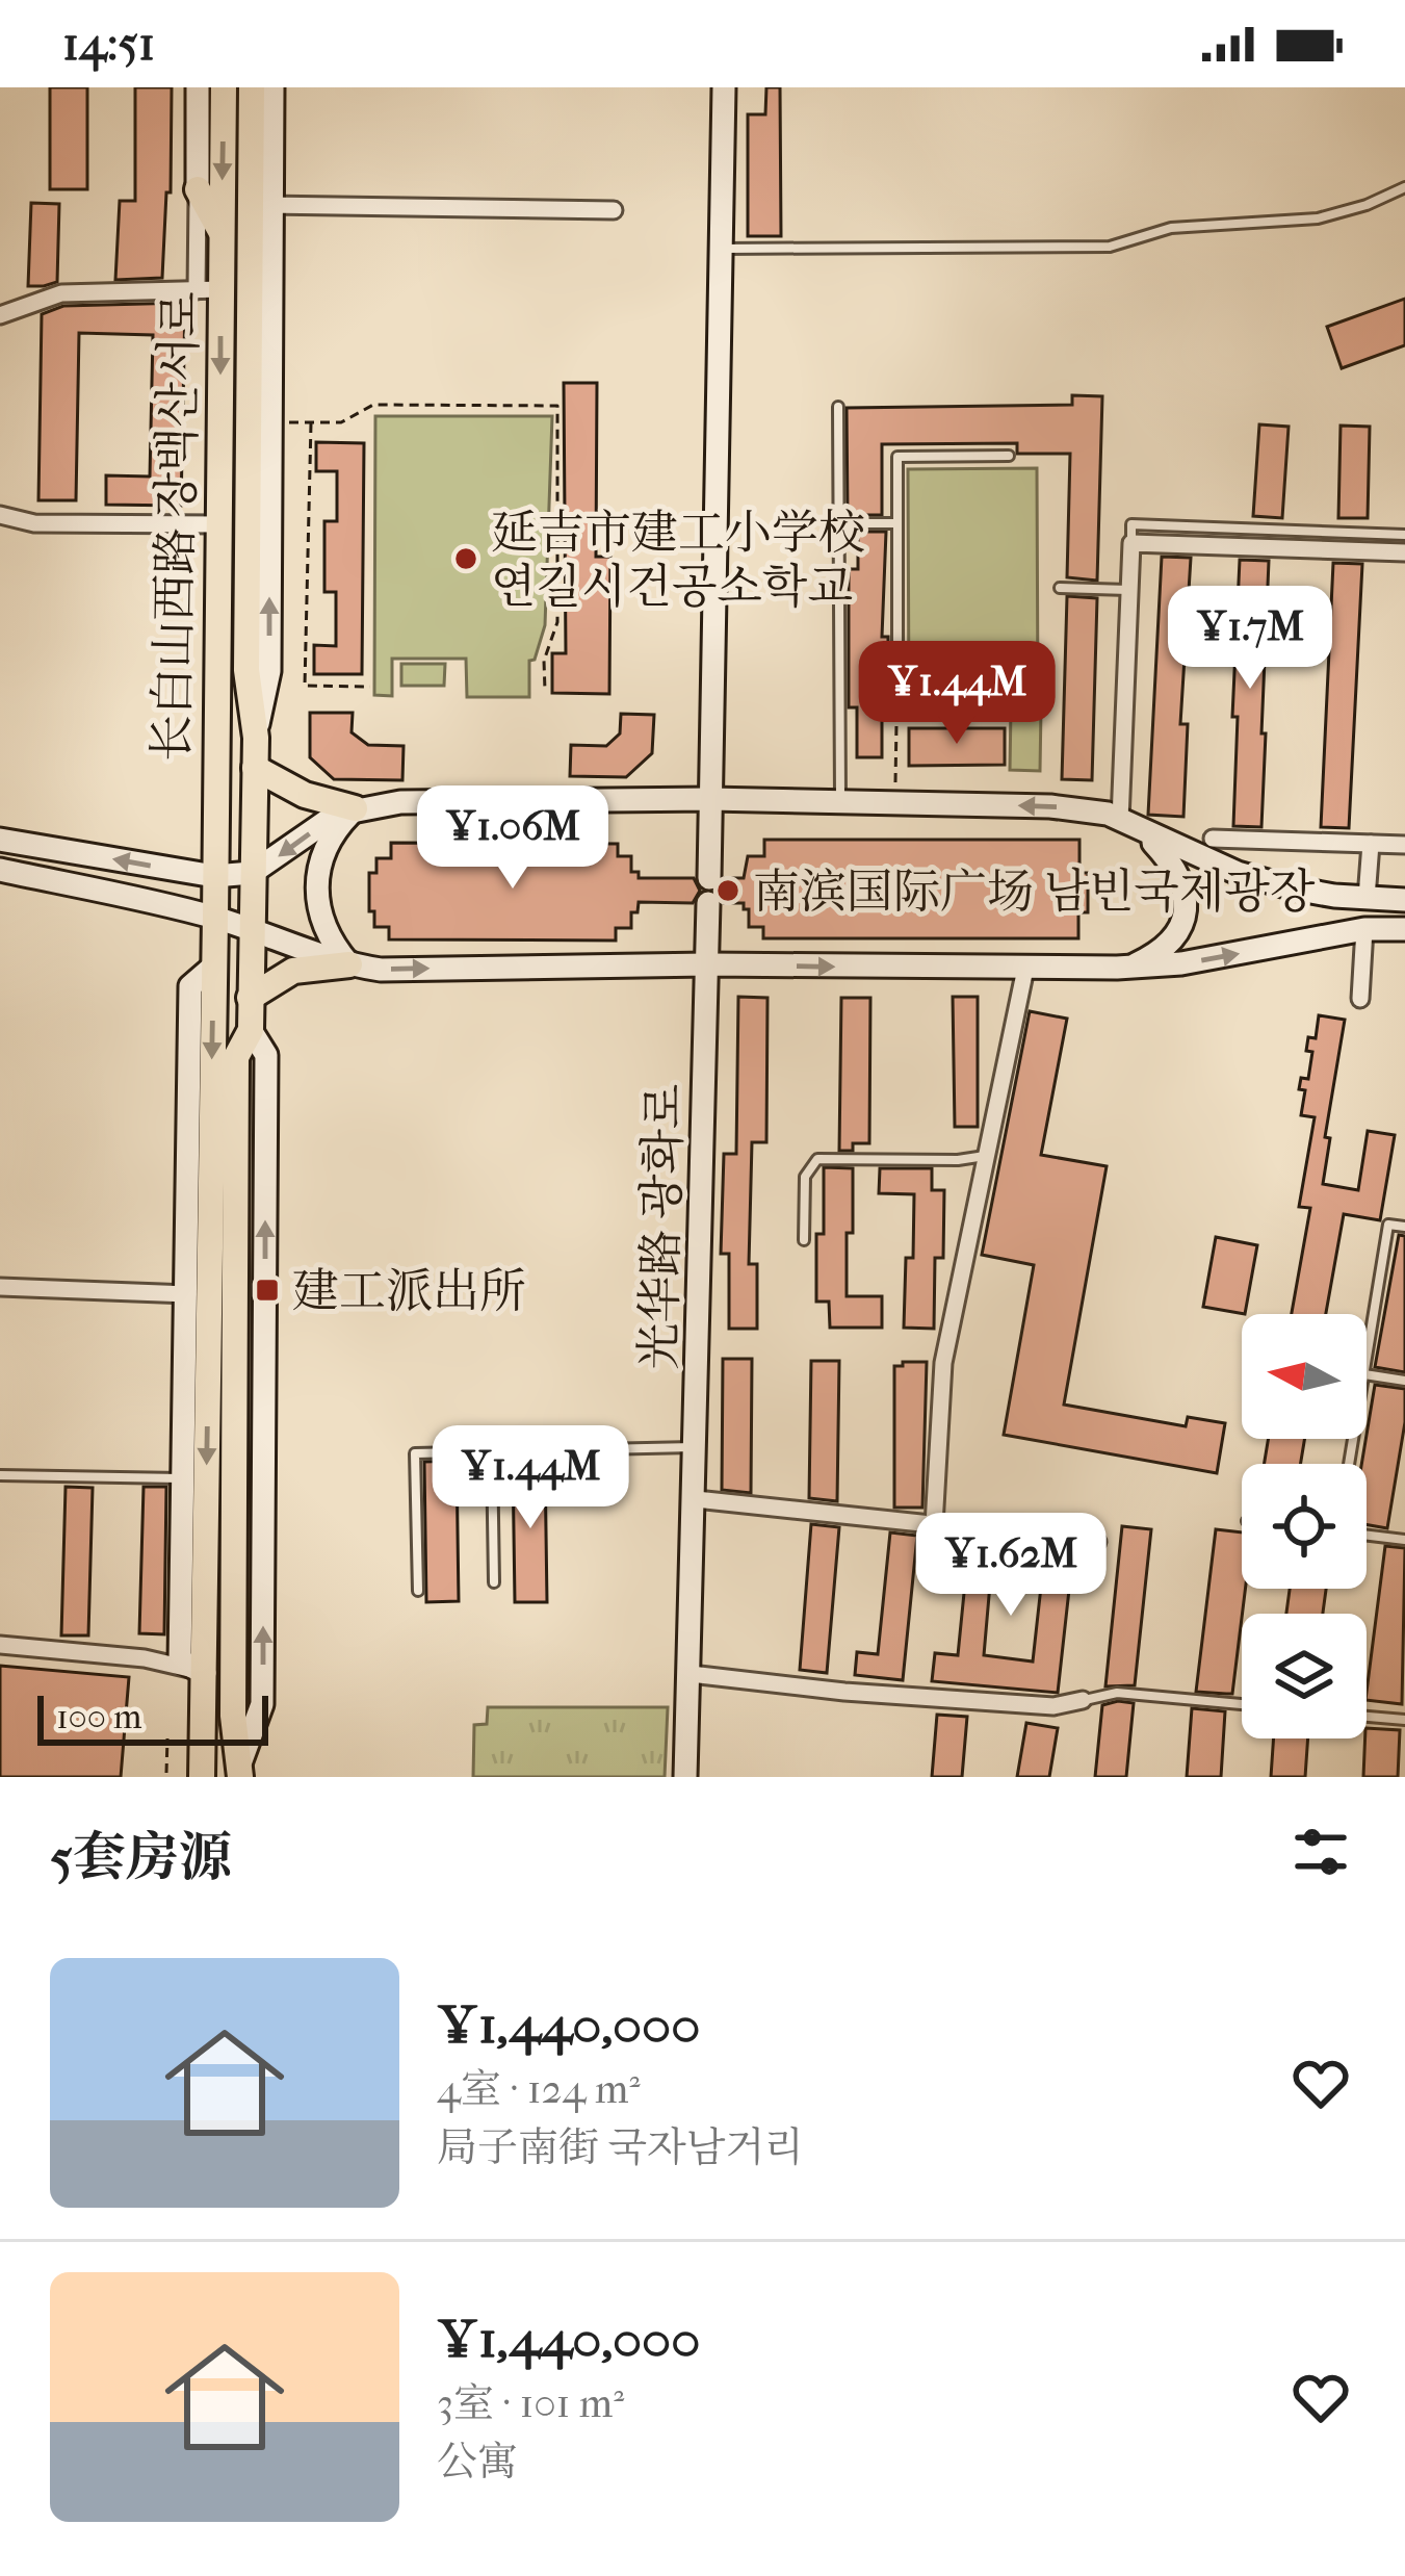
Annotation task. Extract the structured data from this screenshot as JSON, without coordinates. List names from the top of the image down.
{
  "streets": {
    "main road": ["长白山西路 장백산서로", "光华路 광화로"]
  },
  "places": {
    "other": ["延吉市建工小学校 연길시건공소학교", "南滨国际广场 남빈국제광장"],
    "transit": ["建工派出所"]
  },
  "scale_bar": "100 m",
  "north": "left",
  "page": {
    "status": "14:51",
    "price": [
      "¥1.7M",
      "¥1.44M",
      "¥1.06M",
      "¥1.44M",
      "¥1.62M"
    ],
    "scale": "100 m",
    "heading": "5套房源",
    "list": [
      {
        "name": "¥1,440,000",
        "note": "4室 · 124 m² · 局子南街 국자남거리"
      },
      {
        "name": "¥1,440,000",
        "note": "3室 · 101 m² · 公寓"
      }
    ]
  }
}
